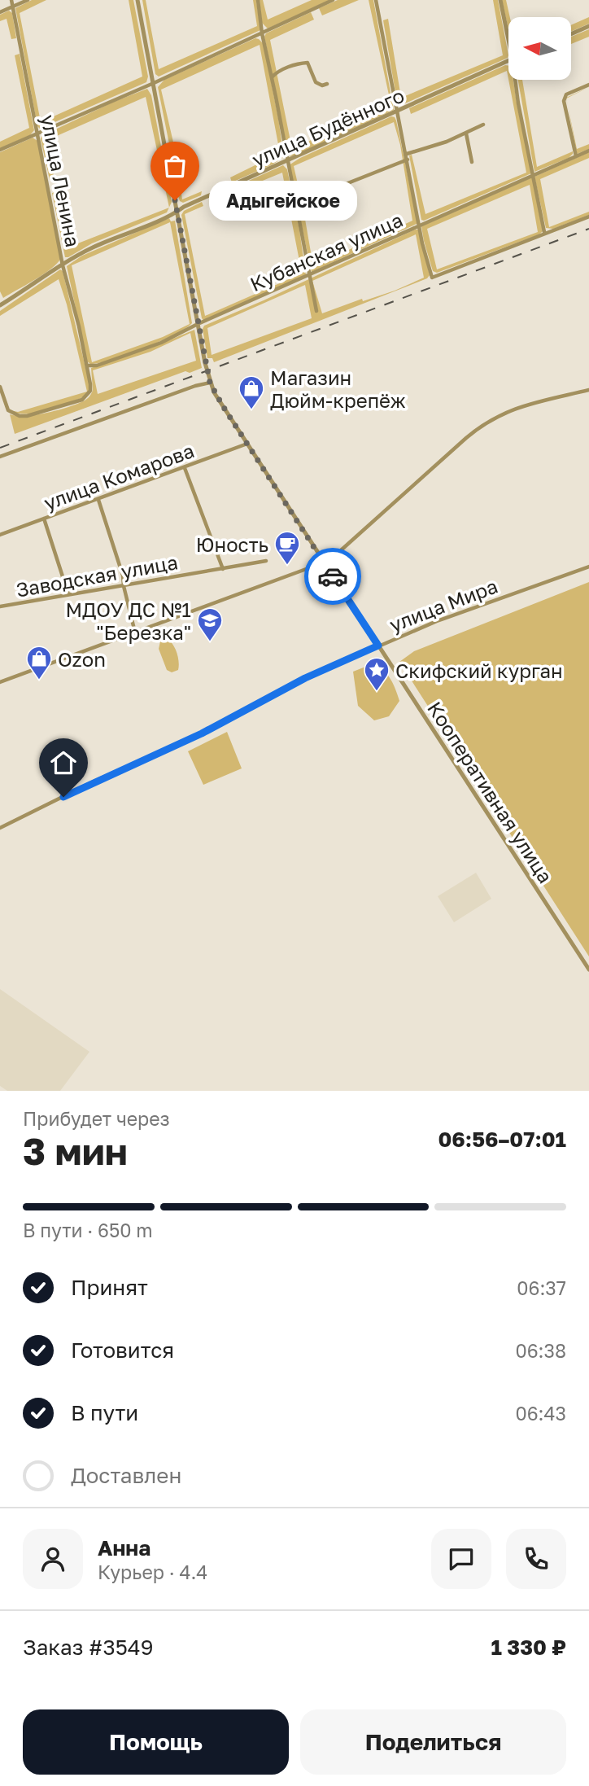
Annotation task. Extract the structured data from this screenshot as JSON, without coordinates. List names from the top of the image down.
{
  "streets": {
    "street": [
      "улица Будённого",
      "улица Ленина",
      "Кубанская улица",
      "улица Комарова",
      "Заводская улица",
      "улица Мира",
      "Кооперативная улица"
    ]
  },
  "crossings": [
    ["улица Будённого", "улица Ленина"],
    ["улица Будённого", "Кооперативная улица"],
    ["улица Ленина", "Кубанская улица"],
    ["Кубанская улица", "Кооперативная улица"],
    ["улица Комарова", "Кооперативная улица"],
    ["улица Мира", "Кооперативная улица"]
  ],
  "places": {
    "other": ["Адыгейское"],
    "shop": ["Магазин Дюйм-крепёж", "Ozon"],
    "cafe": ["Юность"],
    "school or university": ["МДОУ ДС №1 \"Березка\""],
    "place": ["Скифский курган"]
  },
  "north": "left",
  "page": {
    "bubble": "Адыгейское",
    "heading": ["3 мин", "Прибудет через", "06:56–07:01"],
    "panel": [
      "Анна",
      "Курьер · 4.4",
      "Заказ #3549",
      "1 330 ₽"
    ],
    "bar": "В пути · 650 m",
    "list": [
      ["Принят", "06:37"],
      ["Готовится", "06:38"],
      ["В пути", "06:43"],
      "Доставлен"
    ],
    "buttons": ["Помощь", "Поделиться"]
  }
}
